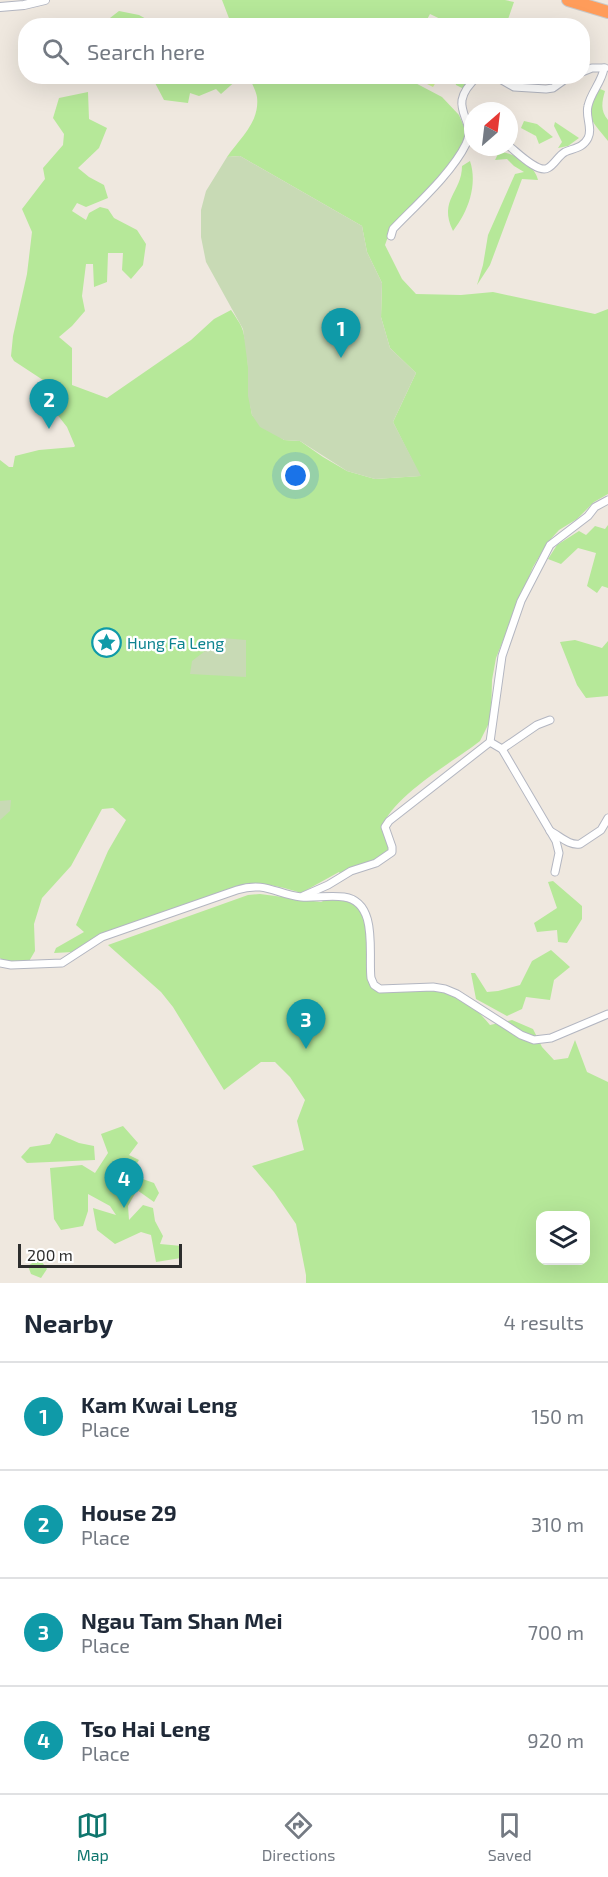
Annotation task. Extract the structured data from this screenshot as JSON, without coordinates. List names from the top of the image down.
{
  "places": {
    "place": ["Hung Fa Leng"]
  },
  "scale_bar": "200 m",
  "north": "top right",
  "page": {
    "search": "Search here",
    "pins": [
      "1",
      "2",
      "3",
      "4"
    ],
    "scale": "200 m",
    "heading": ["Nearby", "4 results"],
    "list": [
      {
        "mark": "1",
        "name": "Kam Kwai Leng",
        "note": "Place",
        "value": "150 m"
      },
      {
        "mark": "2",
        "name": "House 29",
        "note": "Place",
        "value": "310 m"
      },
      {
        "mark": "3",
        "name": "Ngau Tam Shan Mei",
        "note": "Place",
        "value": "700 m"
      },
      {
        "mark": "4",
        "name": "Tso Hai Leng",
        "note": "Place",
        "value": "920 m"
      }
    ],
    "nav": ["Map", "Directions", "Saved"]
  }
}
